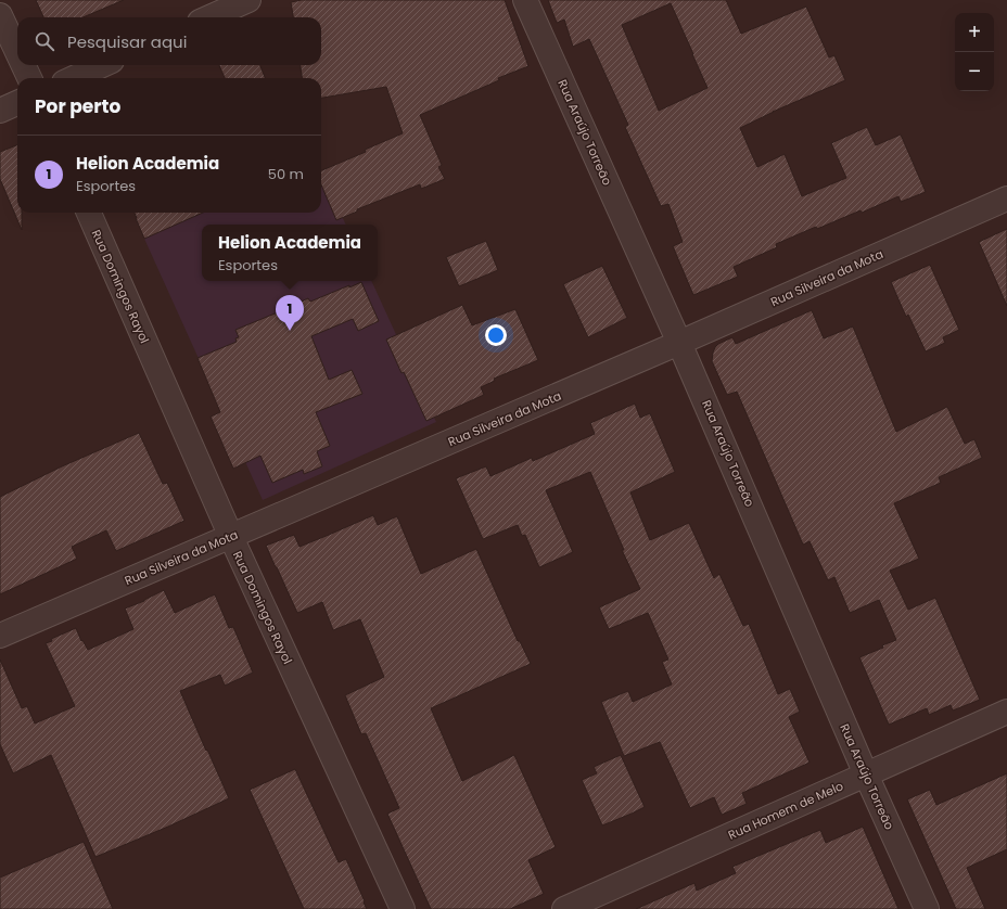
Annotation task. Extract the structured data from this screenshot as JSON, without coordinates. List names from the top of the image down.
{
  "streets": {
    "street": [
      "Rua Araújo Torreão",
      "Rua Silveira da Mota",
      "Rua Domingos Rayol",
      "Rua Homem de Melo"
    ]
  },
  "crossings": [
    ["Rua Araújo Torreão", "Rua Silveira da Mota"],
    ["Rua Araújo Torreão", "Rua Homem de Melo"],
    ["Rua Silveira da Mota", "Rua Domingos Rayol"]
  ],
  "page": {
    "map_buttons": ["+", "−"],
    "search": "Pesquisar aqui",
    "heading": "Por perto",
    "list": [
      {
        "mark": "1",
        "name": "Helion Academia",
        "note": "Esportes",
        "value": "50 m"
      }
    ],
    "popup": ["Helion Academia", "Esportes"],
    "pins": "1"
  }
}
